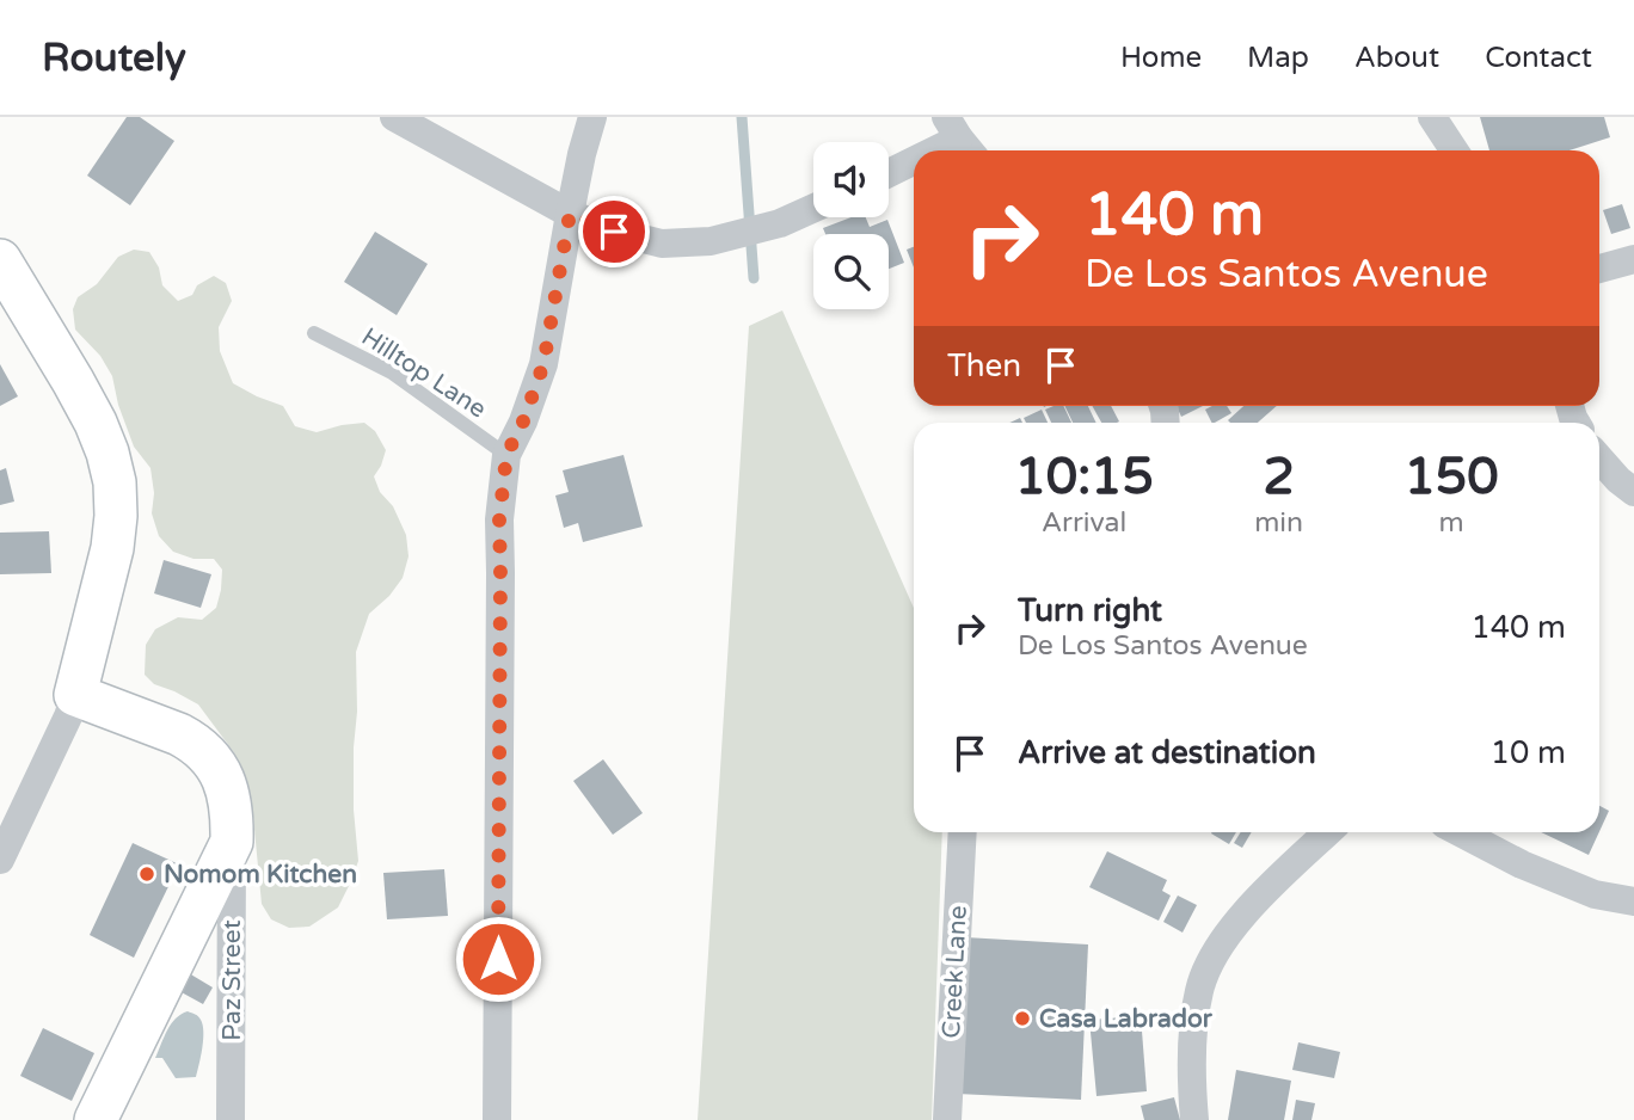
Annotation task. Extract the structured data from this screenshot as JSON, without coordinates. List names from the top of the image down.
{
  "streets": {
    "street": ["Creek Lane", "Paz Street"],
    "lane": ["Hilltop Lane"]
  },
  "places": ["Nomom Kitchen", "Casa Labrador"],
  "page": {
    "header": "Routely",
    "nav": [
      "Home",
      "Map",
      "About",
      "Contact"
    ],
    "turn": ["140 m", "De Los Santos Avenue"],
    "then": "Then",
    "eta": [
      "10:15",
      "Arrival",
      "2",
      "min",
      "150",
      "m"
    ],
    "list": [
      {
        "name": "Turn right",
        "note": "De Los Santos Avenue",
        "value": "140 m"
      },
      {
        "name": "Arrive at destination",
        "value": "10 m"
      }
    ]
  }
}
